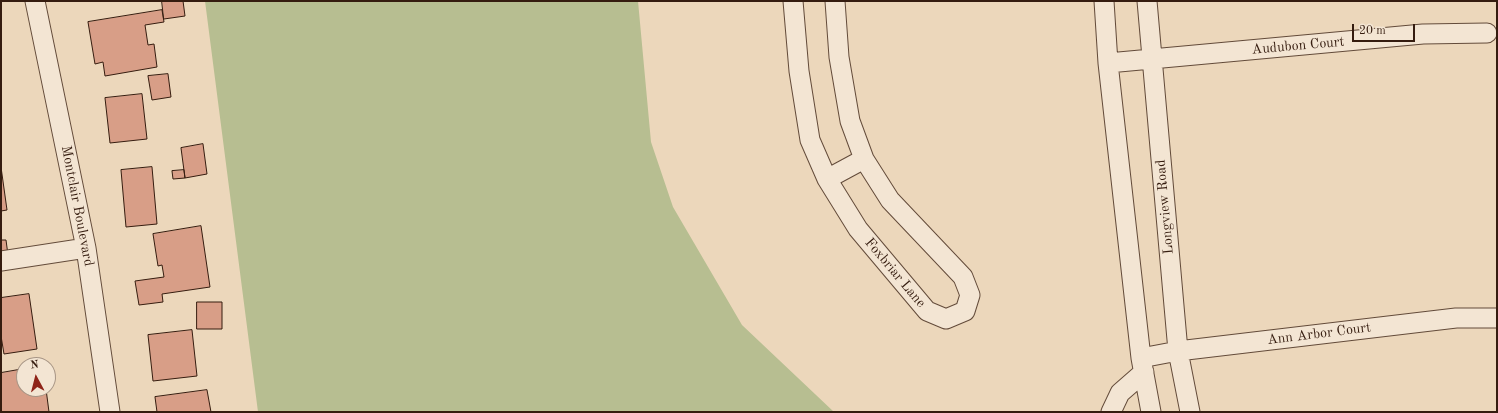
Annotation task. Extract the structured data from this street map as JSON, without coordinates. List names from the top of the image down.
{
  "streets": {
    "street": [
      "Audubon Court",
      "Montclair Boulevard",
      "Longview Road",
      "Foxbriar Lane",
      "Ann Arbor Court"
    ]
  },
  "crossings": [
    ["Audubon Court", "Longview Road"],
    ["Longview Road", "Ann Arbor Court"]
  ],
  "scale_bar": "20 m",
  "north": "top"
}
